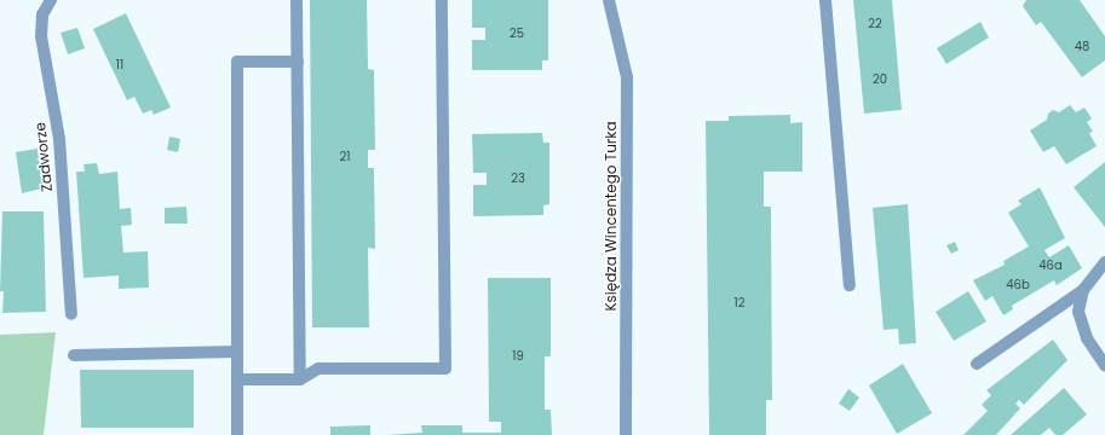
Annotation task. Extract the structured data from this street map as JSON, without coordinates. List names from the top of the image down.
{
  "streets": {
    "street": ["Zadworze", "Księdza Wincentego Turka"]
  },
  "house_numbers": [
    "22",
    "25",
    "48",
    "11",
    "20",
    "21",
    "23",
    "46a",
    "46b",
    "12",
    "19"
  ]
}
